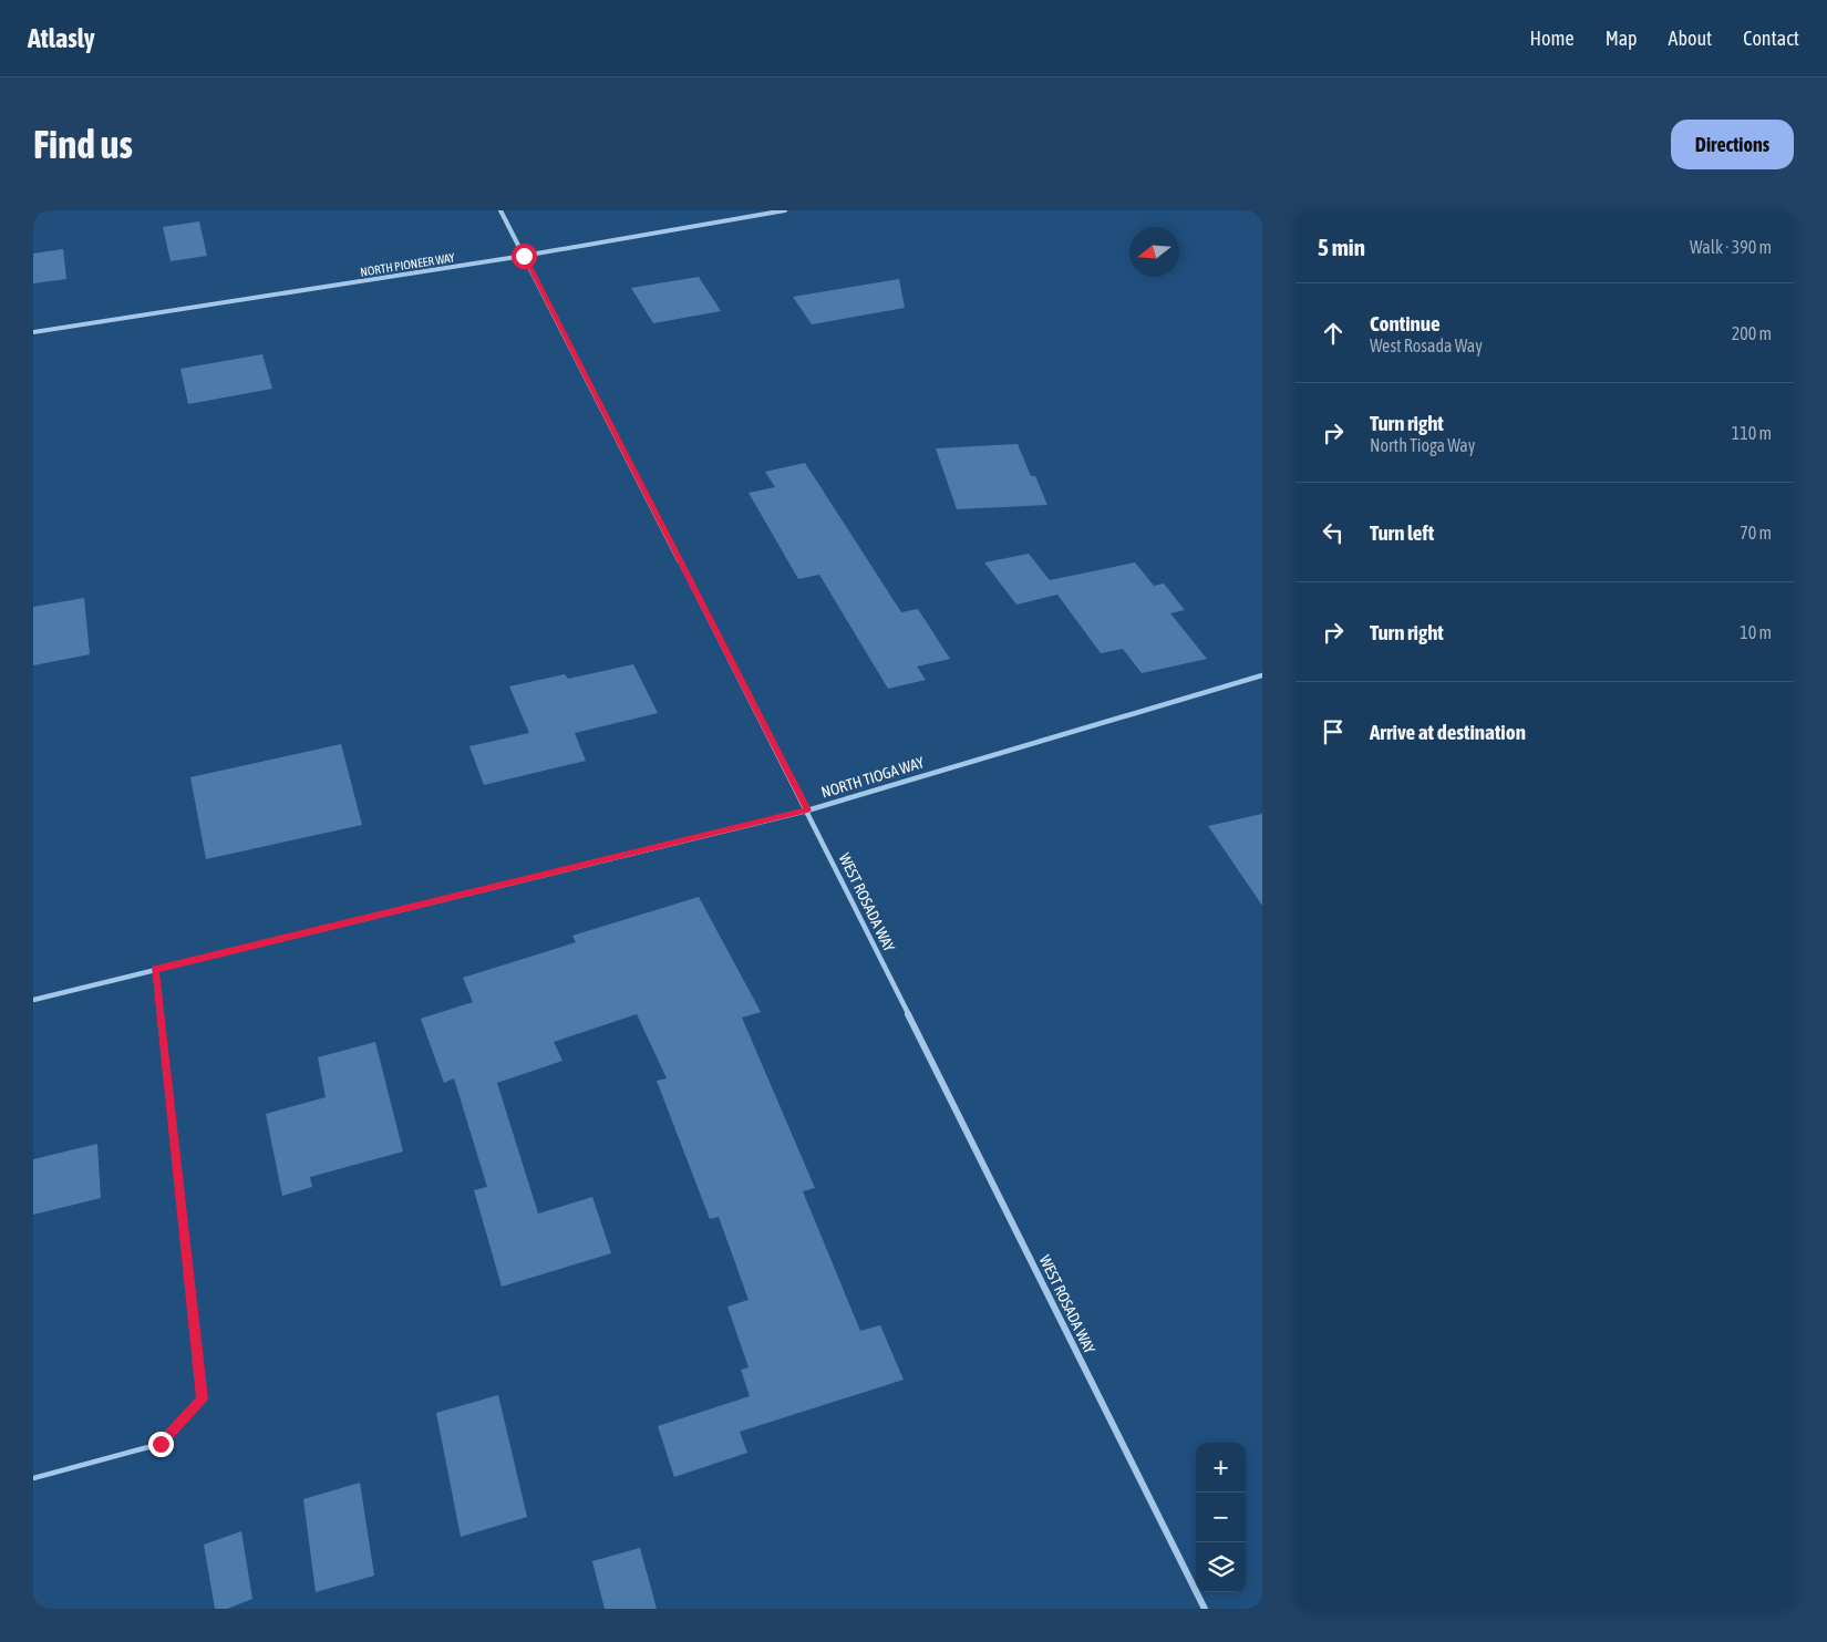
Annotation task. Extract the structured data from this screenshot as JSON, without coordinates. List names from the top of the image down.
{
  "streets": {
    "street": ["NORTH PIONEER WAY", "NORTH TIOGA WAY", "WEST ROSADA WAY"]
  },
  "crossings": [
    ["NORTH PIONEER WAY", "WEST ROSADA WAY"],
    ["NORTH TIOGA WAY", "WEST ROSADA WAY"]
  ],
  "north": "left",
  "page": {
    "header": "Atlasly",
    "nav": [
      "Home",
      "Map",
      "About",
      "Contact"
    ],
    "buttons": "Directions",
    "title": "Find us",
    "heading": ["5 min", "Walk · 390 m"],
    "list": [
      ["Continue", "West Rosada Way", "200 m"],
      ["Turn right", "North Tioga Way", "110 m"],
      ["Turn left", "70 m"],
      ["Turn right", "10 m"],
      "Arrive at destination"
    ],
    "map_buttons": ["+", "−"]
  }
}
